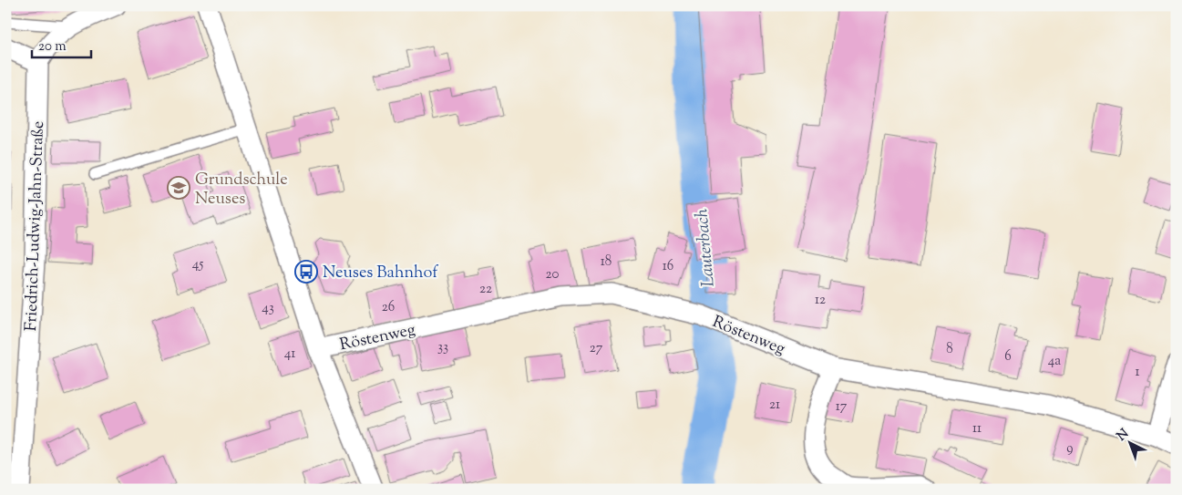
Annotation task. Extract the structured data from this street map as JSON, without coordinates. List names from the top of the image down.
{
  "streets": {
    "street": ["Friedrich-Ludwig-Jahn-Straße", "Röstenweg"]
  },
  "water": ["Lauterbach"],
  "places": {
    "school or university": ["Grundschule Neuses"],
    "bus stop": ["Neuses Bahnhof"]
  },
  "house_numbers": [
    "18",
    "45",
    "16",
    "20",
    "22",
    "12",
    "26",
    "43",
    "33",
    "27",
    "8",
    "41",
    "6",
    "4a",
    "1",
    "21",
    "17",
    "11",
    "9"
  ],
  "scale_bar": "20 m",
  "north": "top left"
}
